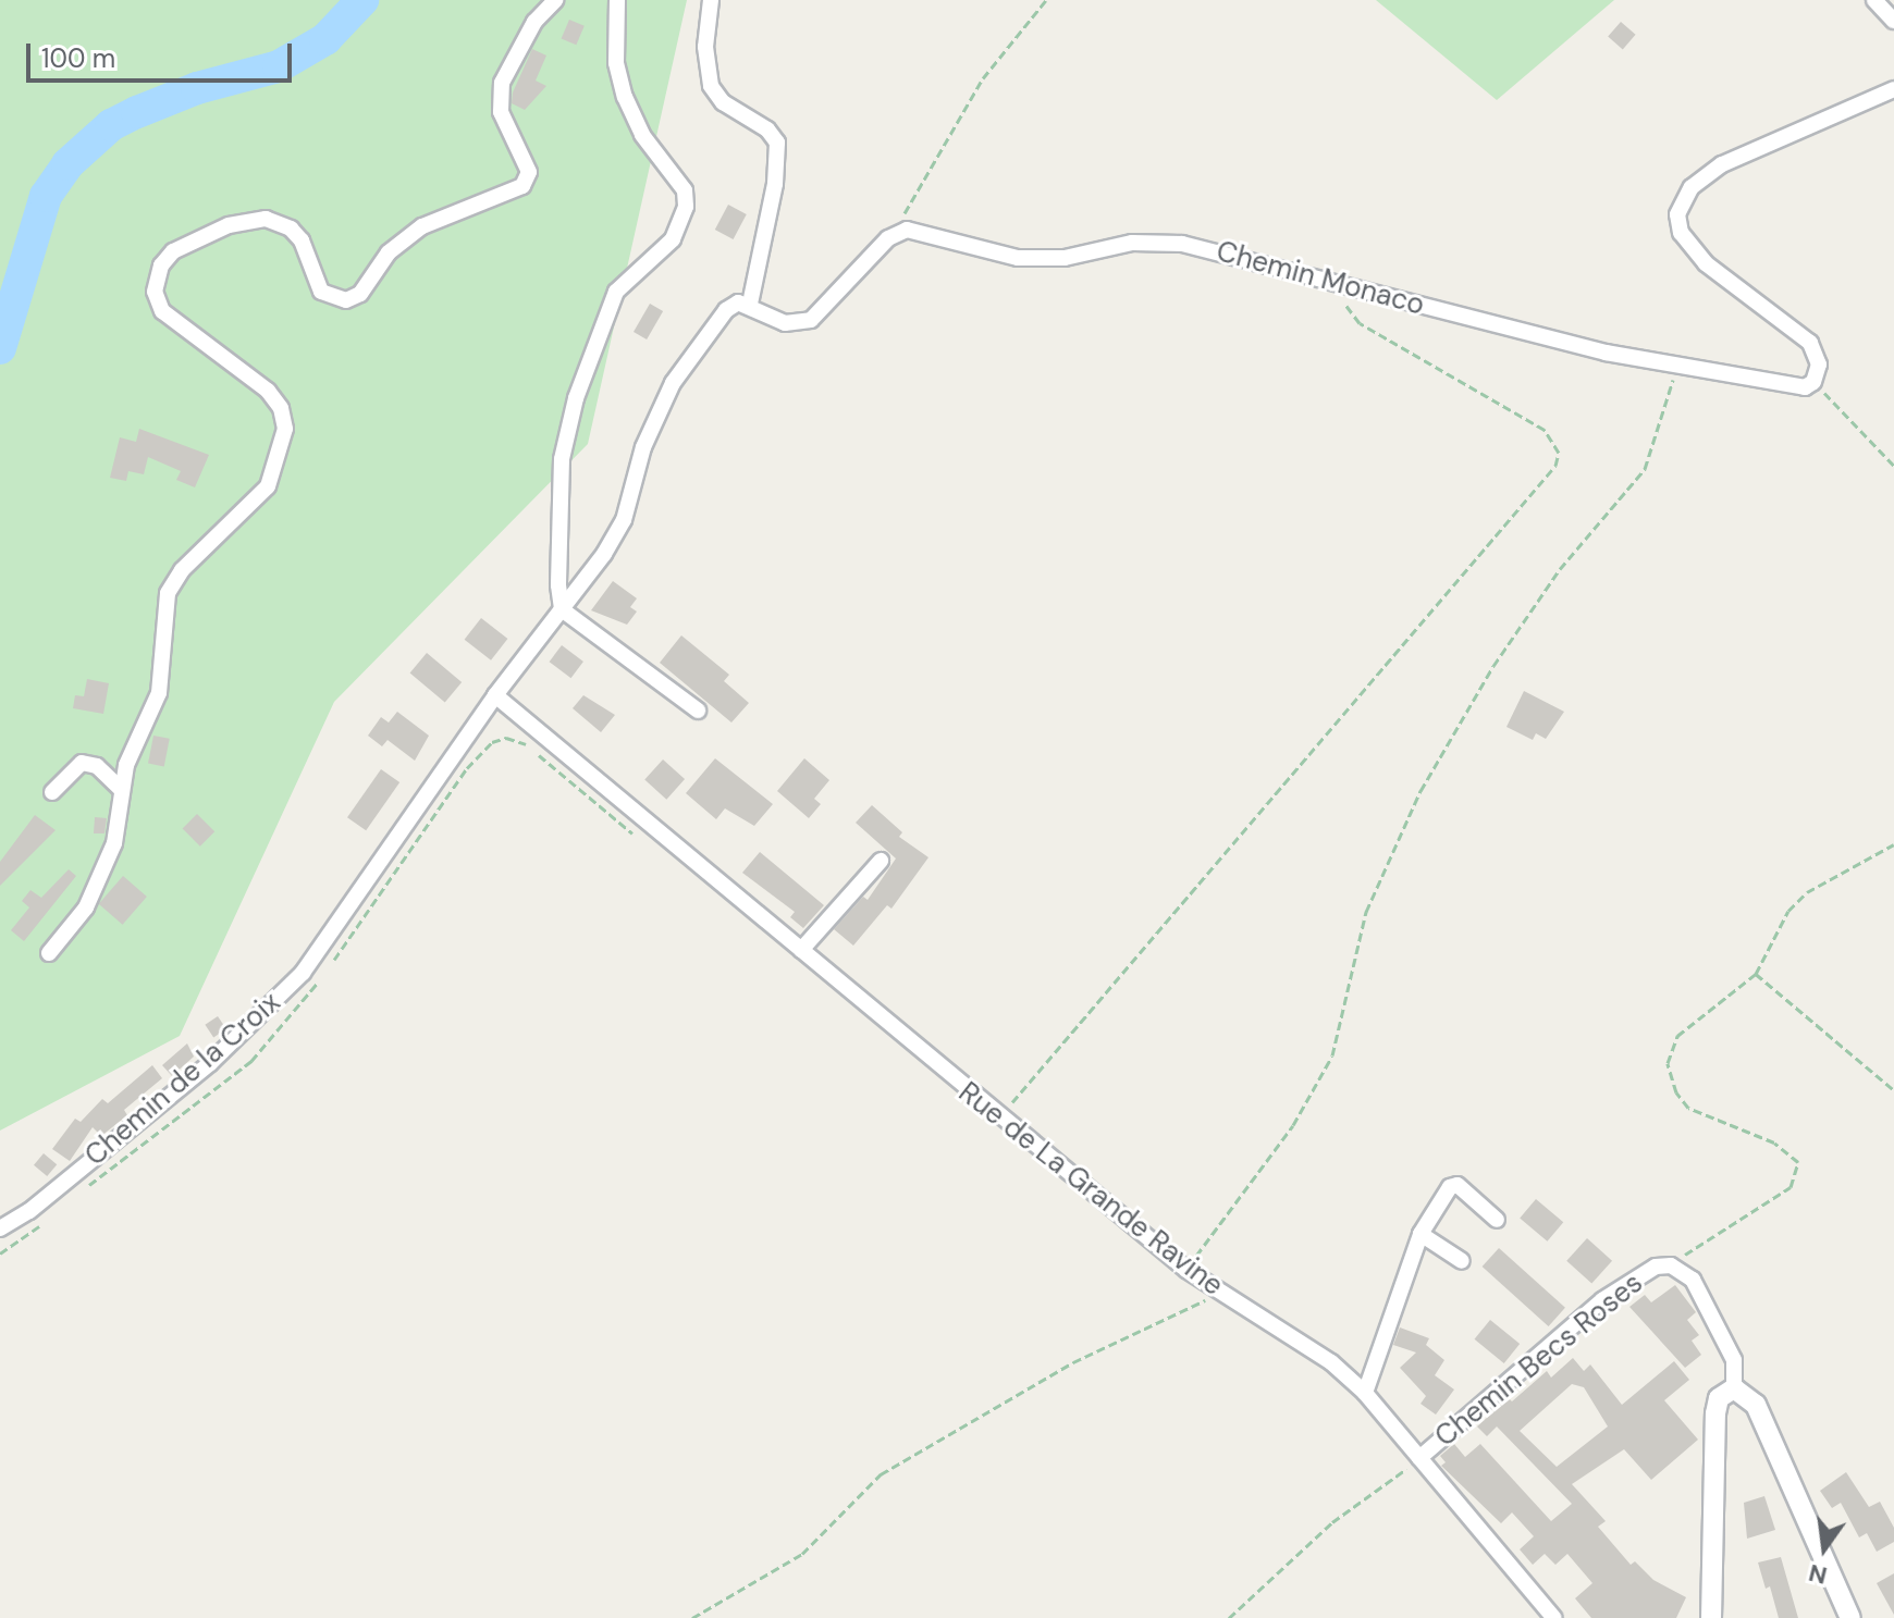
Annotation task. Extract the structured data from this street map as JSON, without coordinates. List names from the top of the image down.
{
  "streets": {
    "street": [
      "Chemin Monaco",
      "Chemin de la Croix",
      "Rue de La Grande Ravine",
      "Chemin Becs Roses"
    ]
  },
  "crossings": [
    ["Chemin de la Croix", "Rue de La Grande Ravine"],
    ["Rue de La Grande Ravine", "Chemin Becs Roses"]
  ],
  "scale_bar": "100 m",
  "north": "bottom"
}
